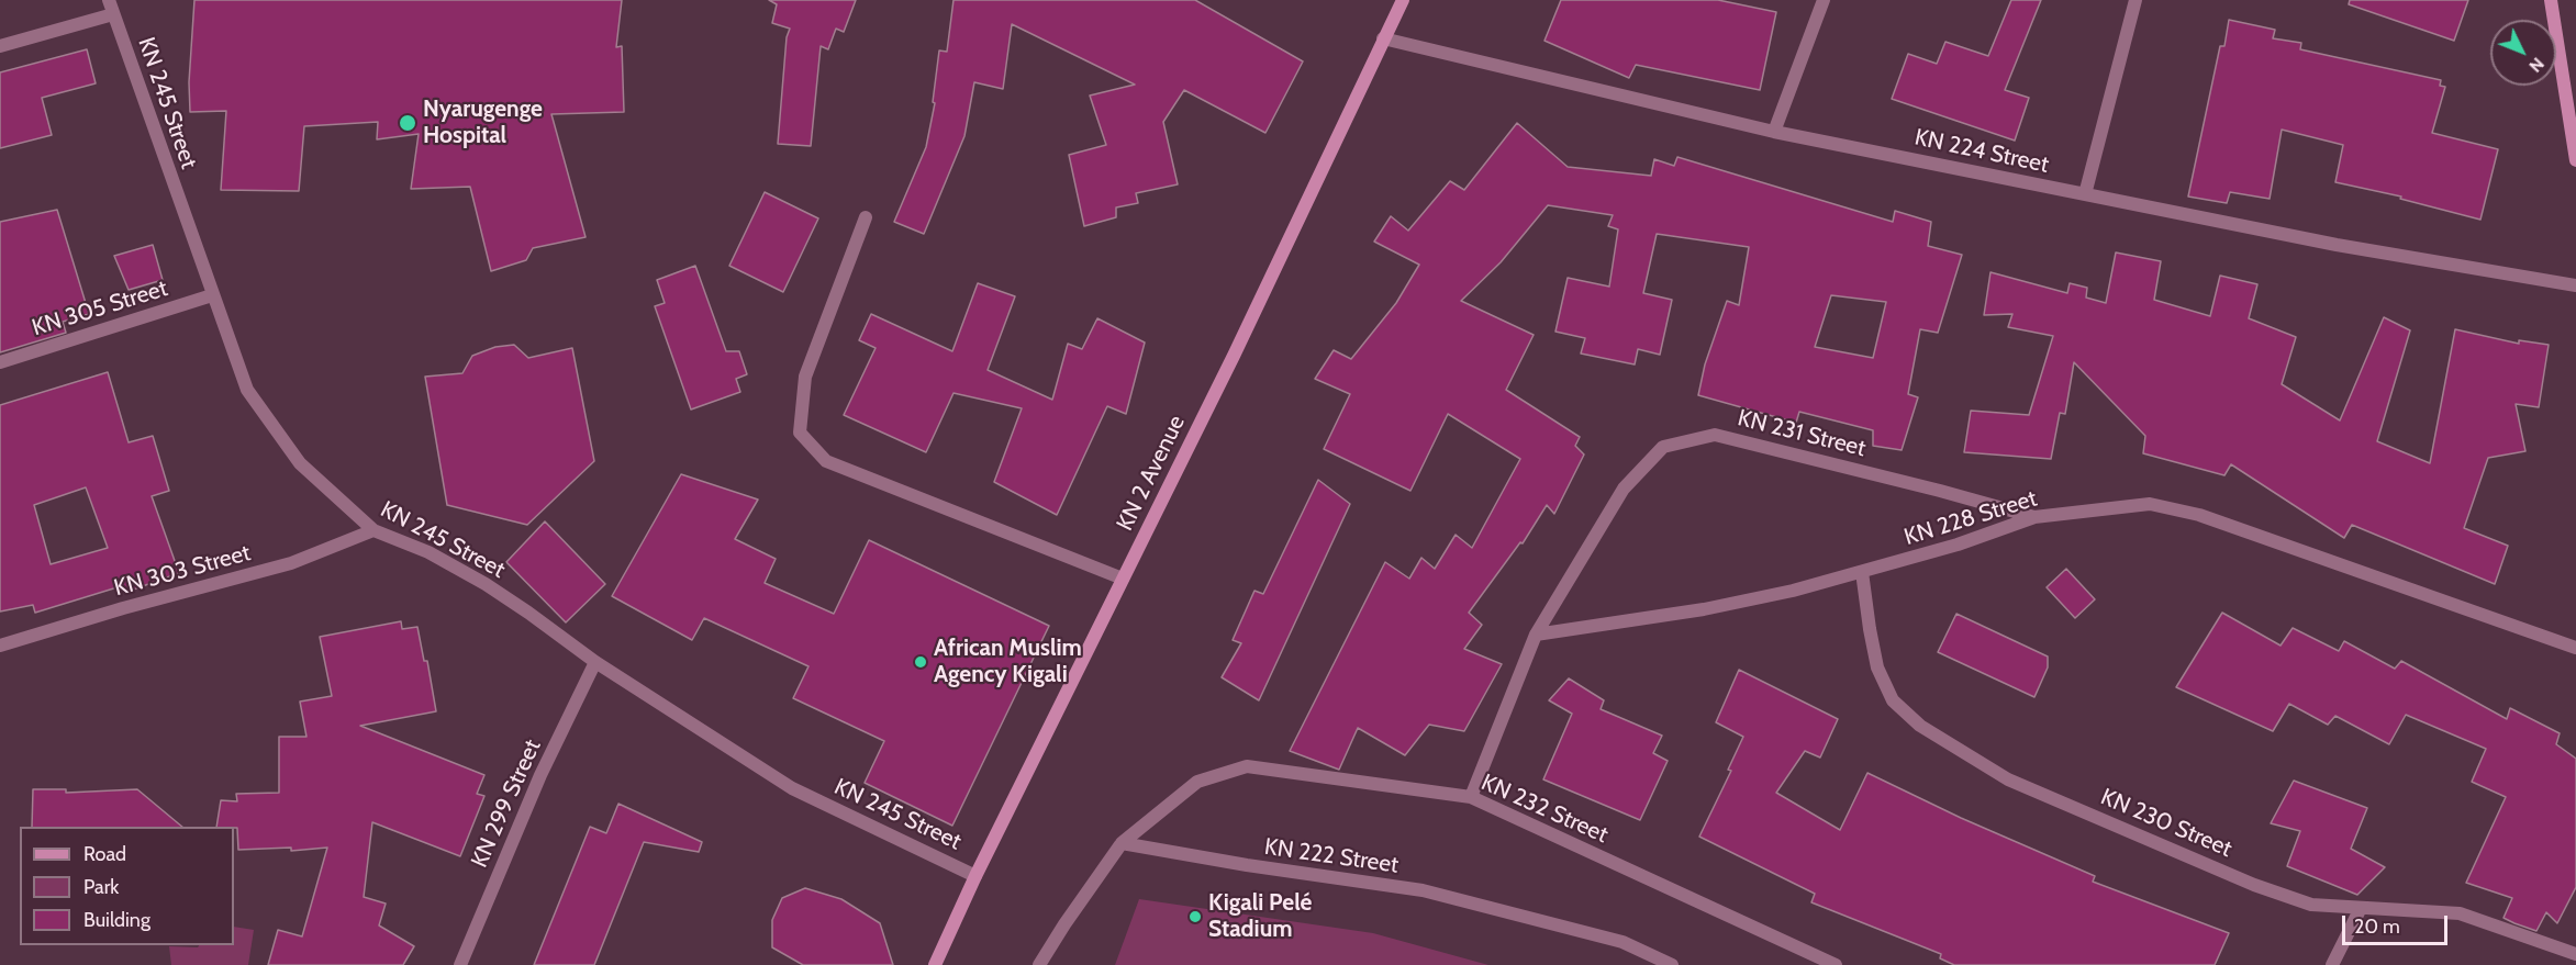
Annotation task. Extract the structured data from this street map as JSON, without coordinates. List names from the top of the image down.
{
  "streets": {
    "main road": ["KN 2 Avenue"],
    "street": [
      "KN 245 Street",
      "KN 224 Street",
      "KN 305 Street",
      "KN 231 Street",
      "KN 228 Street",
      "KN 303 Street",
      "KN 299 Street",
      "KN 232 Street",
      "KN 230 Street",
      "KN 222 Street"
    ]
  },
  "crossings": [
    ["KN 245 Street", "KN 305 Street"],
    ["KN 245 Street", "KN 2 Avenue"],
    ["KN 245 Street", "KN 303 Street"],
    ["KN 245 Street", "KN 299 Street"],
    ["KN 224 Street", "KN 2 Avenue"],
    ["KN 231 Street", "KN 228 Street"],
    ["KN 228 Street", "KN 230 Street"],
    ["KN 232 Street", "KN 222 Street"]
  ],
  "places": ["Nyarugenge Hospital", "African Muslim Agency Kigali", "Kigali Pelé Stadium"],
  "legend": ["Road", "Park", "Building"],
  "scale_bar": "20 m",
  "north": "bottom right"
}
